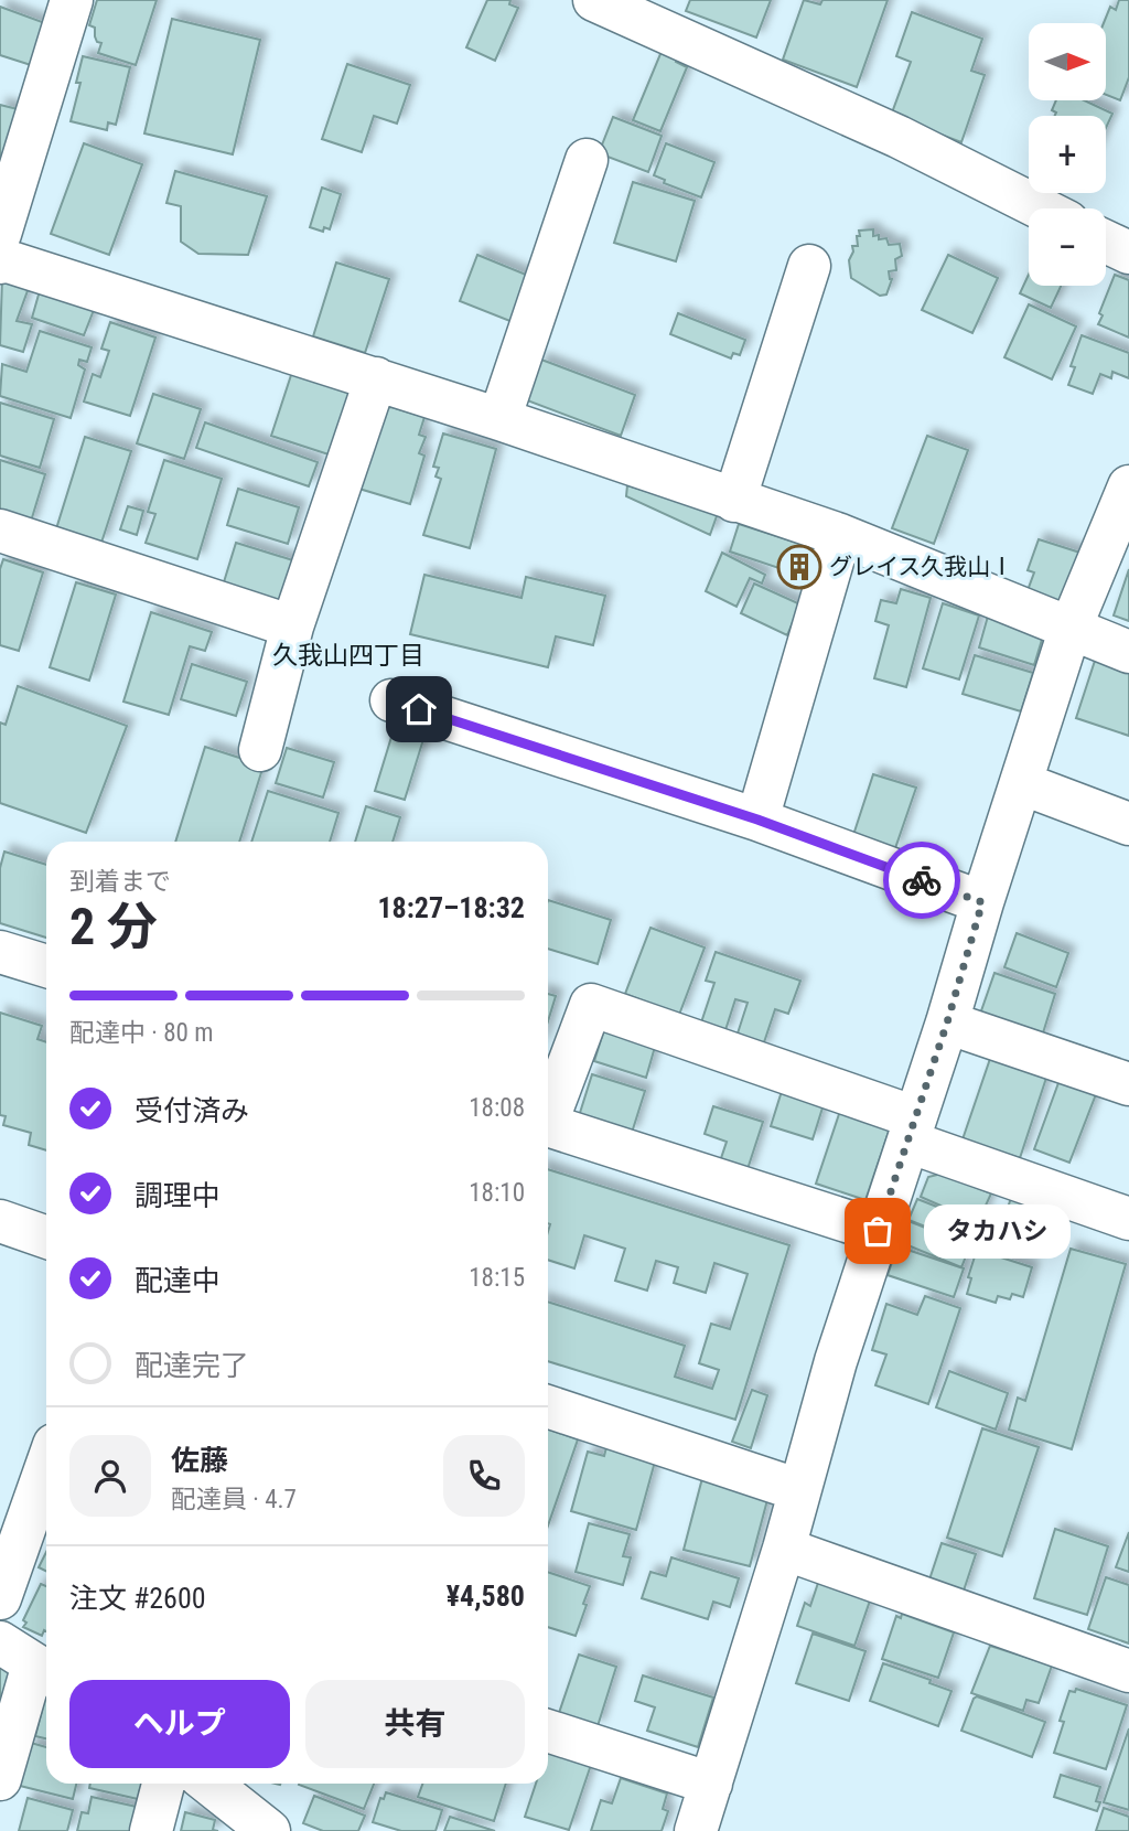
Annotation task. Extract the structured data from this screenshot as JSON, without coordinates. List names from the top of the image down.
{
  "districts": ["久我山四丁目"],
  "places": {
    "building": ["グレイス久我山Ⅰ"],
    "other": ["タカハシ"]
  },
  "north": "right",
  "page": {
    "map_buttons": ["+", "−"],
    "heading": ["2 分", "到着まで", "18:27–18:32"],
    "panel": [
      "佐藤",
      "配達員 · 4.7",
      "注文 #2600",
      "¥4,580"
    ],
    "bar": "配達中 · 80 m",
    "list": [
      ["受付済み", "18:08"],
      ["調理中", "18:10"],
      ["配達中", "18:15"],
      "配達完了"
    ],
    "bubble": "タカハシ",
    "buttons": ["ヘルプ", "共有"]
  }
}
